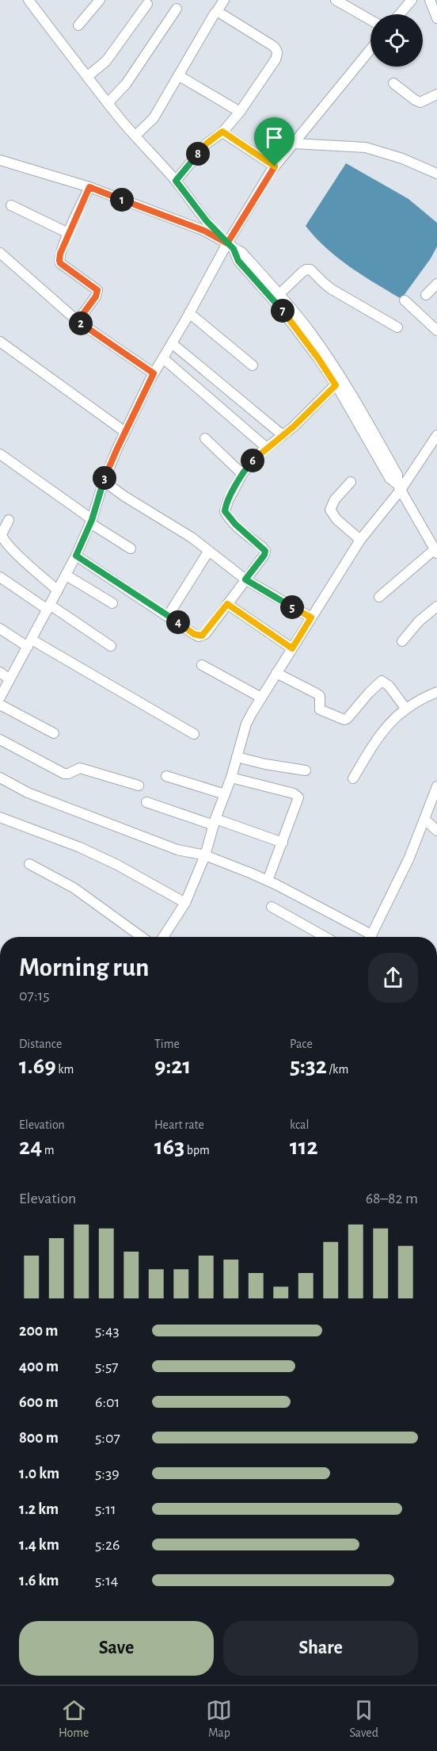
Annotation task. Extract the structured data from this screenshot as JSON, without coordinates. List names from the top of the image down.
{
  "page": {
    "pins": [
      "8",
      "1",
      "7",
      "2",
      "6",
      "3",
      "5",
      "4"
    ],
    "heading": ["Morning run", "07:15"],
    "stats": [
      ["Distance", "1.69 km"],
      ["Time", "9:21"],
      ["Pace", "5:32 /km"],
      ["Elevation", "24 m"],
      ["Heart rate", "163 bpm"],
      ["kcal", "112"]
    ],
    "chart": ["Elevation", "68–82 m"],
    "list": [
      {
        "name": "200 m",
        "note": "5:43"
      },
      {
        "name": "400 m",
        "note": "5:57"
      },
      {
        "name": "600 m",
        "note": "6:01"
      },
      {
        "name": "800 m",
        "note": "5:07"
      },
      {
        "name": "1.0 km",
        "note": "5:39"
      },
      {
        "name": "1.2 km",
        "note": "5:11"
      },
      {
        "name": "1.4 km",
        "note": "5:26"
      },
      {
        "name": "1.6 km",
        "note": "5:14"
      }
    ],
    "buttons": ["Save", "Share"],
    "tabs": ["Home", "Map", "Saved"]
  }
}
